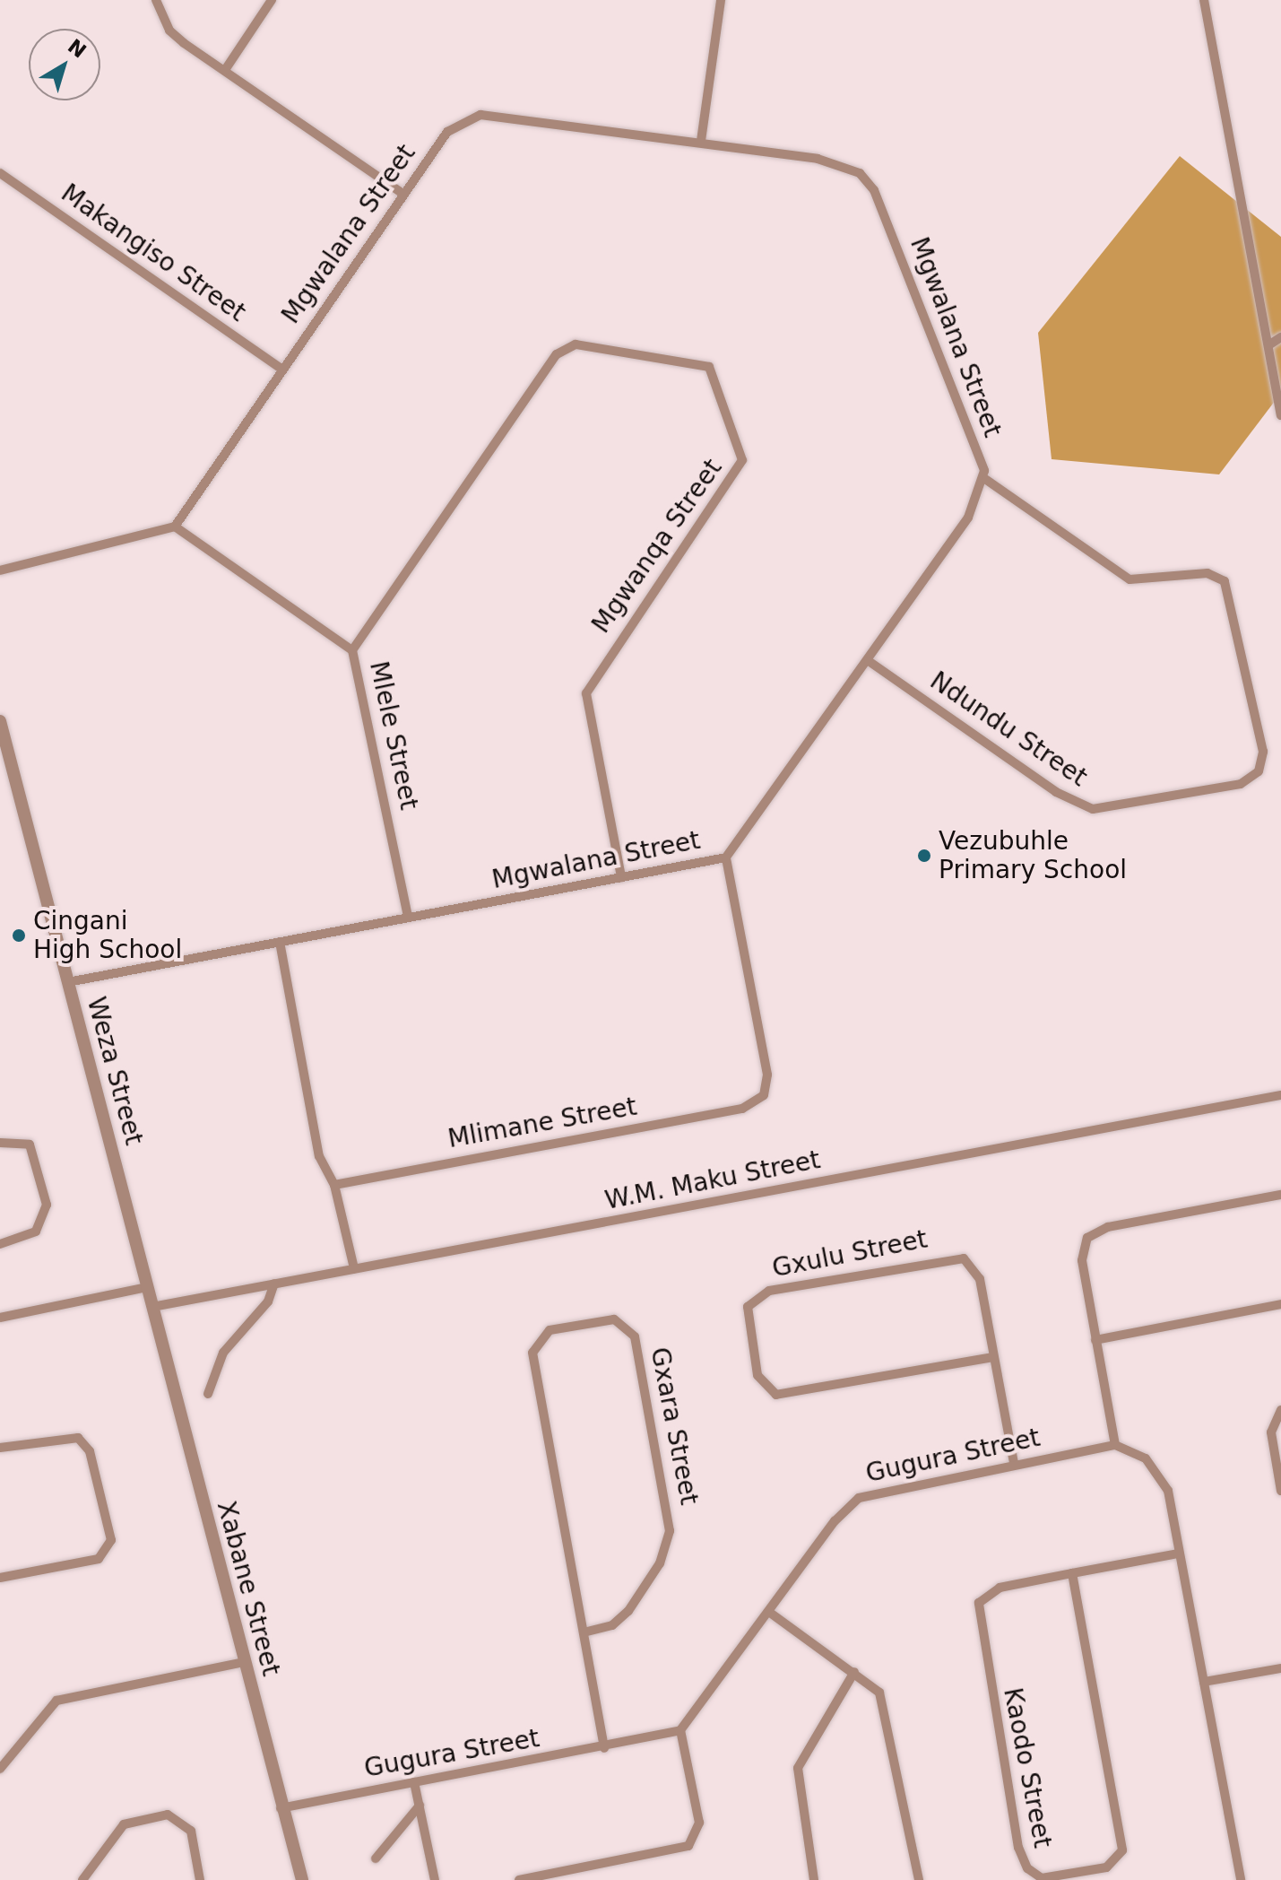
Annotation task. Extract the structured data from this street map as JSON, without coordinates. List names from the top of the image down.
{
  "streets": {
    "street": [
      "Mgwalana Street",
      "Makangiso Street",
      "Mgwanqa Street",
      "Ndundu Street",
      "Mlele Street",
      "Weza Street",
      "Mlimane Street",
      "W.M. Maku Street",
      "Gxulu Street",
      "Gxara Street",
      "Gugura Street",
      "Xabane Street",
      "Kaodo Street"
    ]
  },
  "crossings": [
    ["Mgwalana Street", "Makangiso Street"],
    ["Mgwalana Street", "Mgwanqa Street"],
    ["Mgwalana Street", "Ndundu Street"],
    ["Mgwalana Street", "Mlele Street"],
    ["Mgwalana Street", "Weza Street"],
    ["Mgwalana Street", "Mlimane Street"],
    ["Mgwanqa Street", "Mlele Street"],
    ["Weza Street", "W.M. Maku Street"],
    ["Weza Street", "Xabane Street"],
    ["W.M. Maku Street", "Xabane Street"],
    ["Gxulu Street", "Gugura Street"],
    ["Gxara Street", "Gugura Street"],
    ["Gugura Street", "Xabane Street"]
  ],
  "places": ["Vezubuhle Primary School", "Cingani High School"],
  "north": "top right"
}
